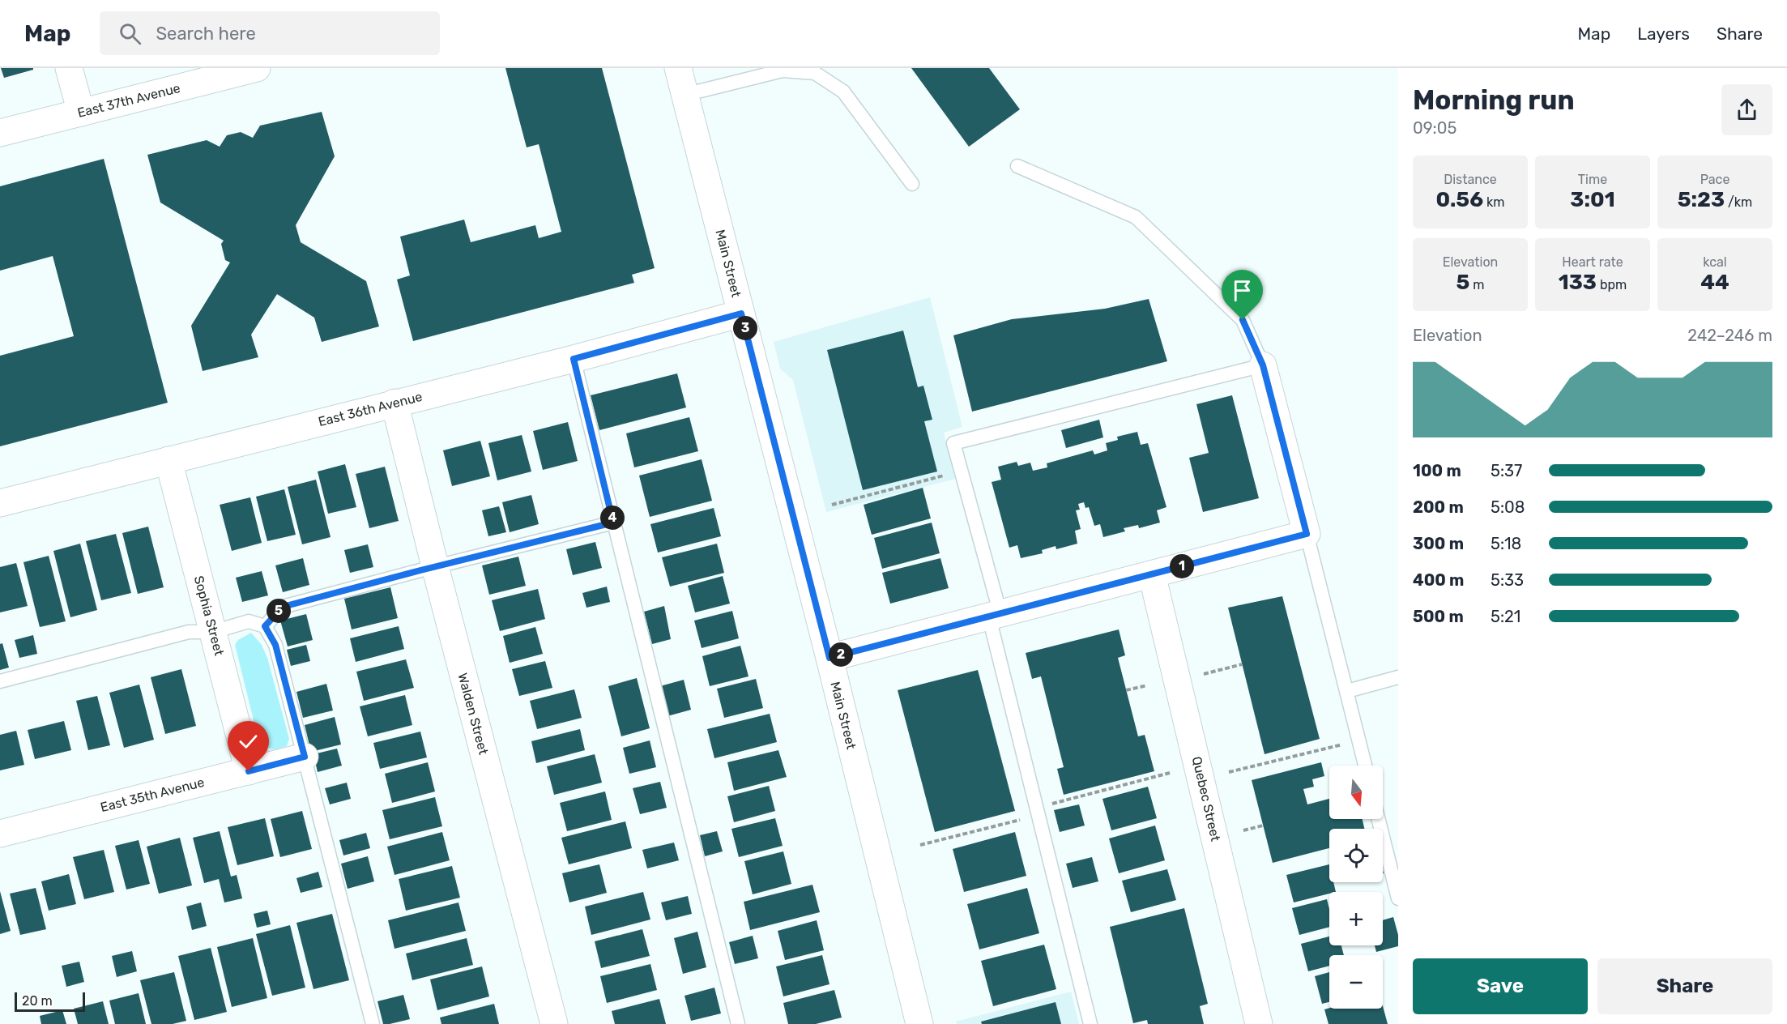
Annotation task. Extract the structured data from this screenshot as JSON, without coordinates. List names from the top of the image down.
{
  "streets": {
    "street": [
      "East 37th Avenue",
      "Main Street",
      "East 36th Avenue",
      "Sophia Street",
      "Walden Street",
      "East 35th Avenue",
      "Quebec Street"
    ]
  },
  "crossings": [
    ["Main Street", "East 36th Avenue"],
    ["East 36th Avenue", "Sophia Street"],
    ["East 36th Avenue", "Walden Street"],
    ["Sophia Street", "East 35th Avenue"]
  ],
  "scale_bar": "20 m",
  "north": "bottom",
  "page": {
    "header": "Map",
    "search": "Search here",
    "nav": ["Map", "Layers", "Share"],
    "heading": ["Morning run", "09:05"],
    "stats": [
      ["Distance", "0.56 km"],
      ["Time", "3:01"],
      ["Pace", "5:23 /km"],
      ["Elevation", "5 m"],
      ["Heart rate", "133 bpm"],
      ["kcal", "44"]
    ],
    "pins": [
      "3",
      "4",
      "1",
      "5",
      "2"
    ],
    "chart": ["Elevation", "242–246 m"],
    "list": [
      {
        "name": "100 m",
        "note": "5:37"
      },
      {
        "name": "200 m",
        "note": "5:08"
      },
      {
        "name": "300 m",
        "note": "5:18"
      },
      {
        "name": "400 m",
        "note": "5:33"
      },
      {
        "name": "500 m",
        "note": "5:21"
      }
    ],
    "map_buttons": ["+", "−"],
    "buttons": ["Save", "Share"],
    "scale": "20 m"
  }
}
